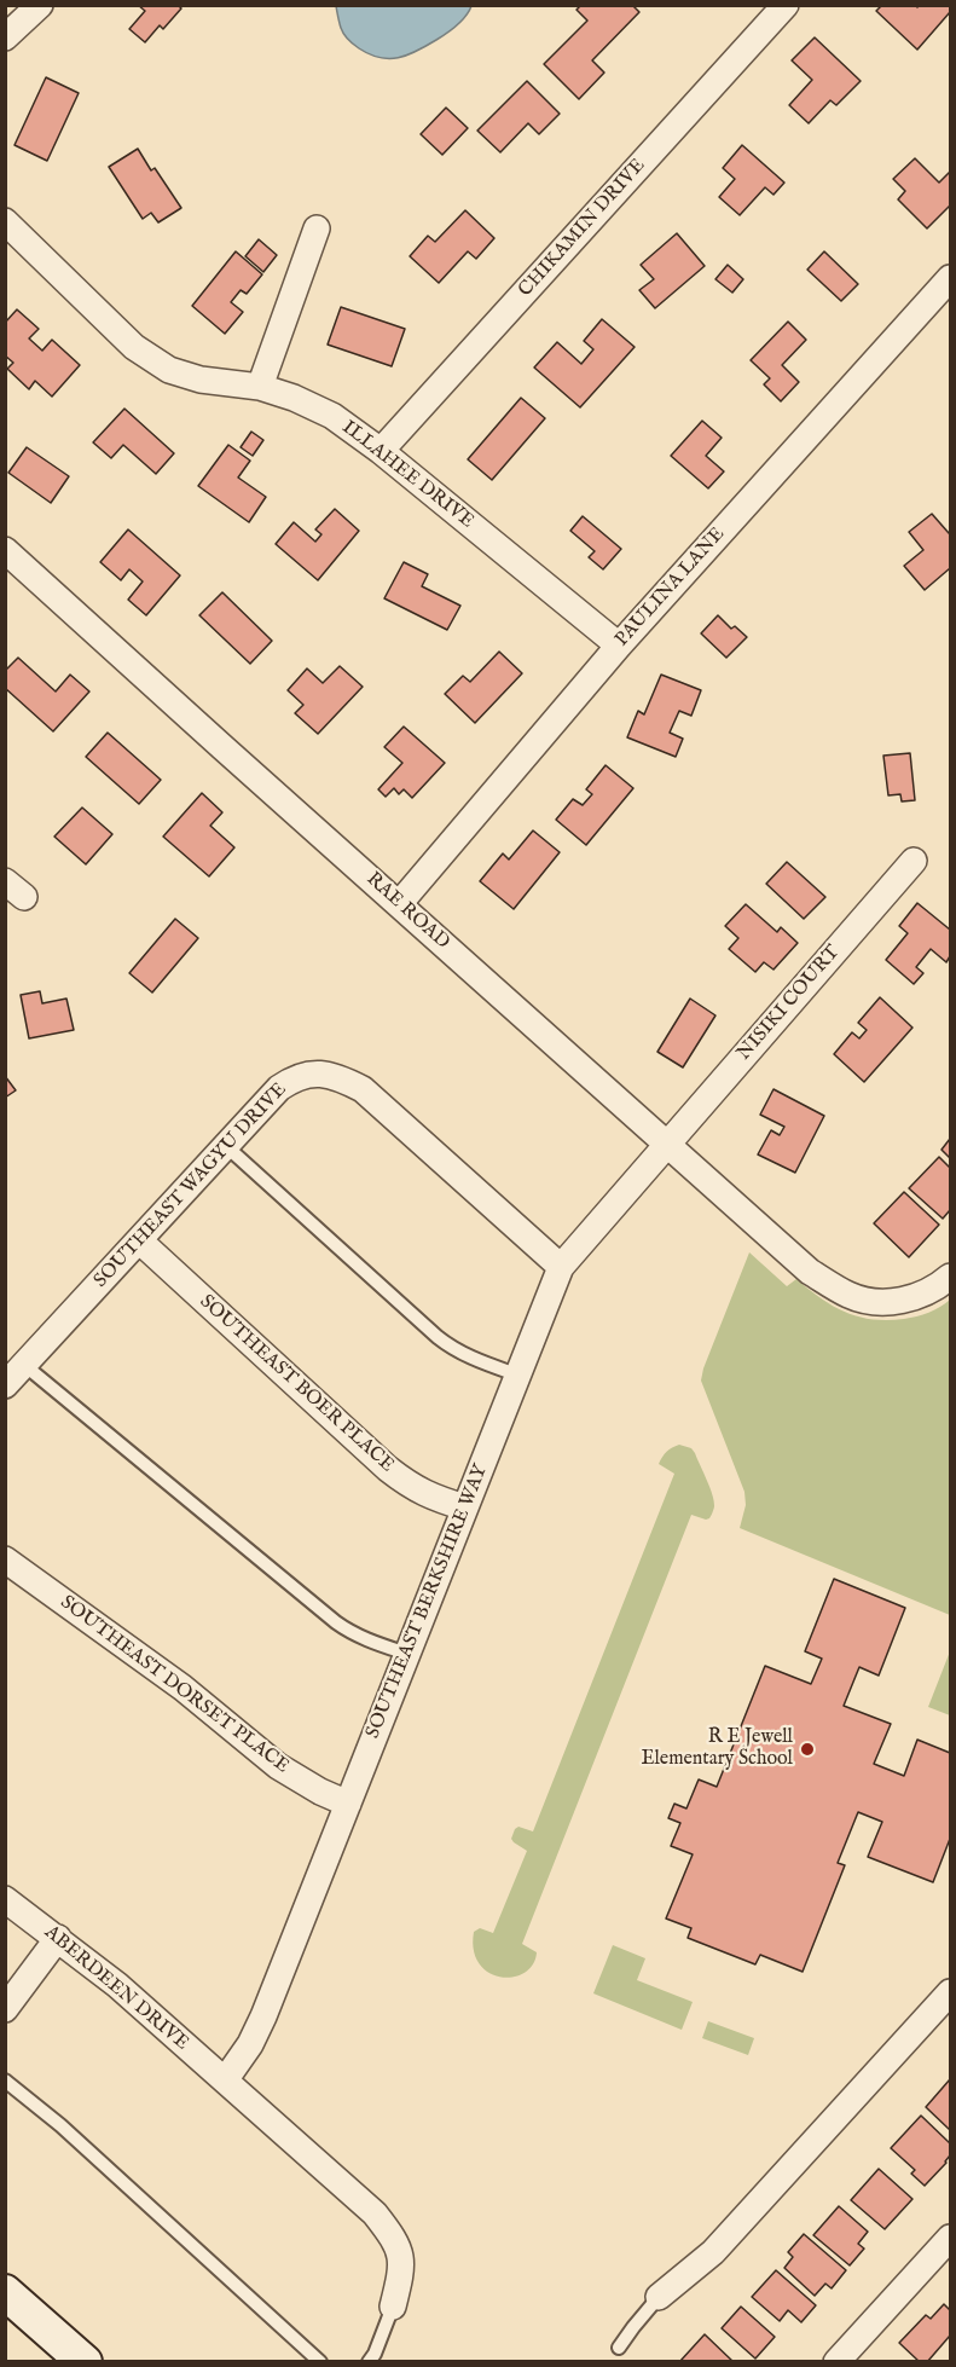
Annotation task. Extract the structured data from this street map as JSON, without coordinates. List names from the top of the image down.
{
  "streets": {
    "street": [
      "CHIKAMIN DRIVE",
      "ILLAHEE DRIVE",
      "PAULINA LANE",
      "RAE ROAD",
      "NISIKI COURT",
      "SOUTHEAST WAGYU DRIVE",
      "SOUTHEAST BOER PLACE",
      "SOUTHEAST BERKSHIRE WAY",
      "SOUTHEAST DORSET PLACE",
      "ABERDEEN DRIVE"
    ]
  },
  "crossings": [
    ["CHIKAMIN DRIVE", "ILLAHEE DRIVE"],
    ["ILLAHEE DRIVE", "PAULINA LANE"],
    ["PAULINA LANE", "RAE ROAD"],
    ["RAE ROAD", "NISIKI COURT"],
    ["RAE ROAD", "SOUTHEAST BERKSHIRE WAY"],
    ["NISIKI COURT", "SOUTHEAST BERKSHIRE WAY"],
    ["SOUTHEAST WAGYU DRIVE", "SOUTHEAST BOER PLACE"],
    ["SOUTHEAST WAGYU DRIVE", "SOUTHEAST BERKSHIRE WAY"],
    ["SOUTHEAST BOER PLACE", "SOUTHEAST BERKSHIRE WAY"],
    ["SOUTHEAST BERKSHIRE WAY", "SOUTHEAST DORSET PLACE"],
    ["SOUTHEAST BERKSHIRE WAY", "ABERDEEN DRIVE"]
  ],
  "places": ["R E Jewell Elementary School"]
}
